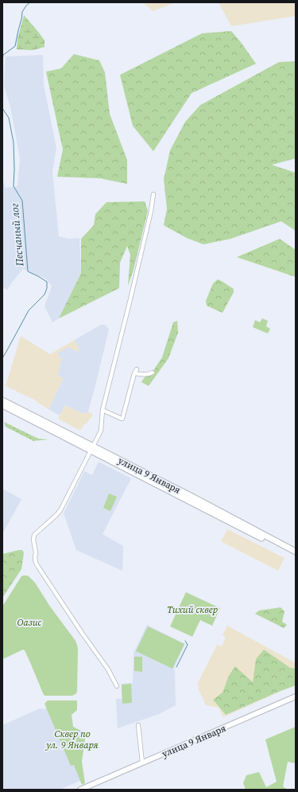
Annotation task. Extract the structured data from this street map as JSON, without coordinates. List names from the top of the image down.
{
  "streets": {
    "main road": ["улица 9 Января"]
  },
  "water": ["Песчаный лог"],
  "parks": ["Тихий сквер", "Оазис", "Сквер по ул. 9 Января"]
}
